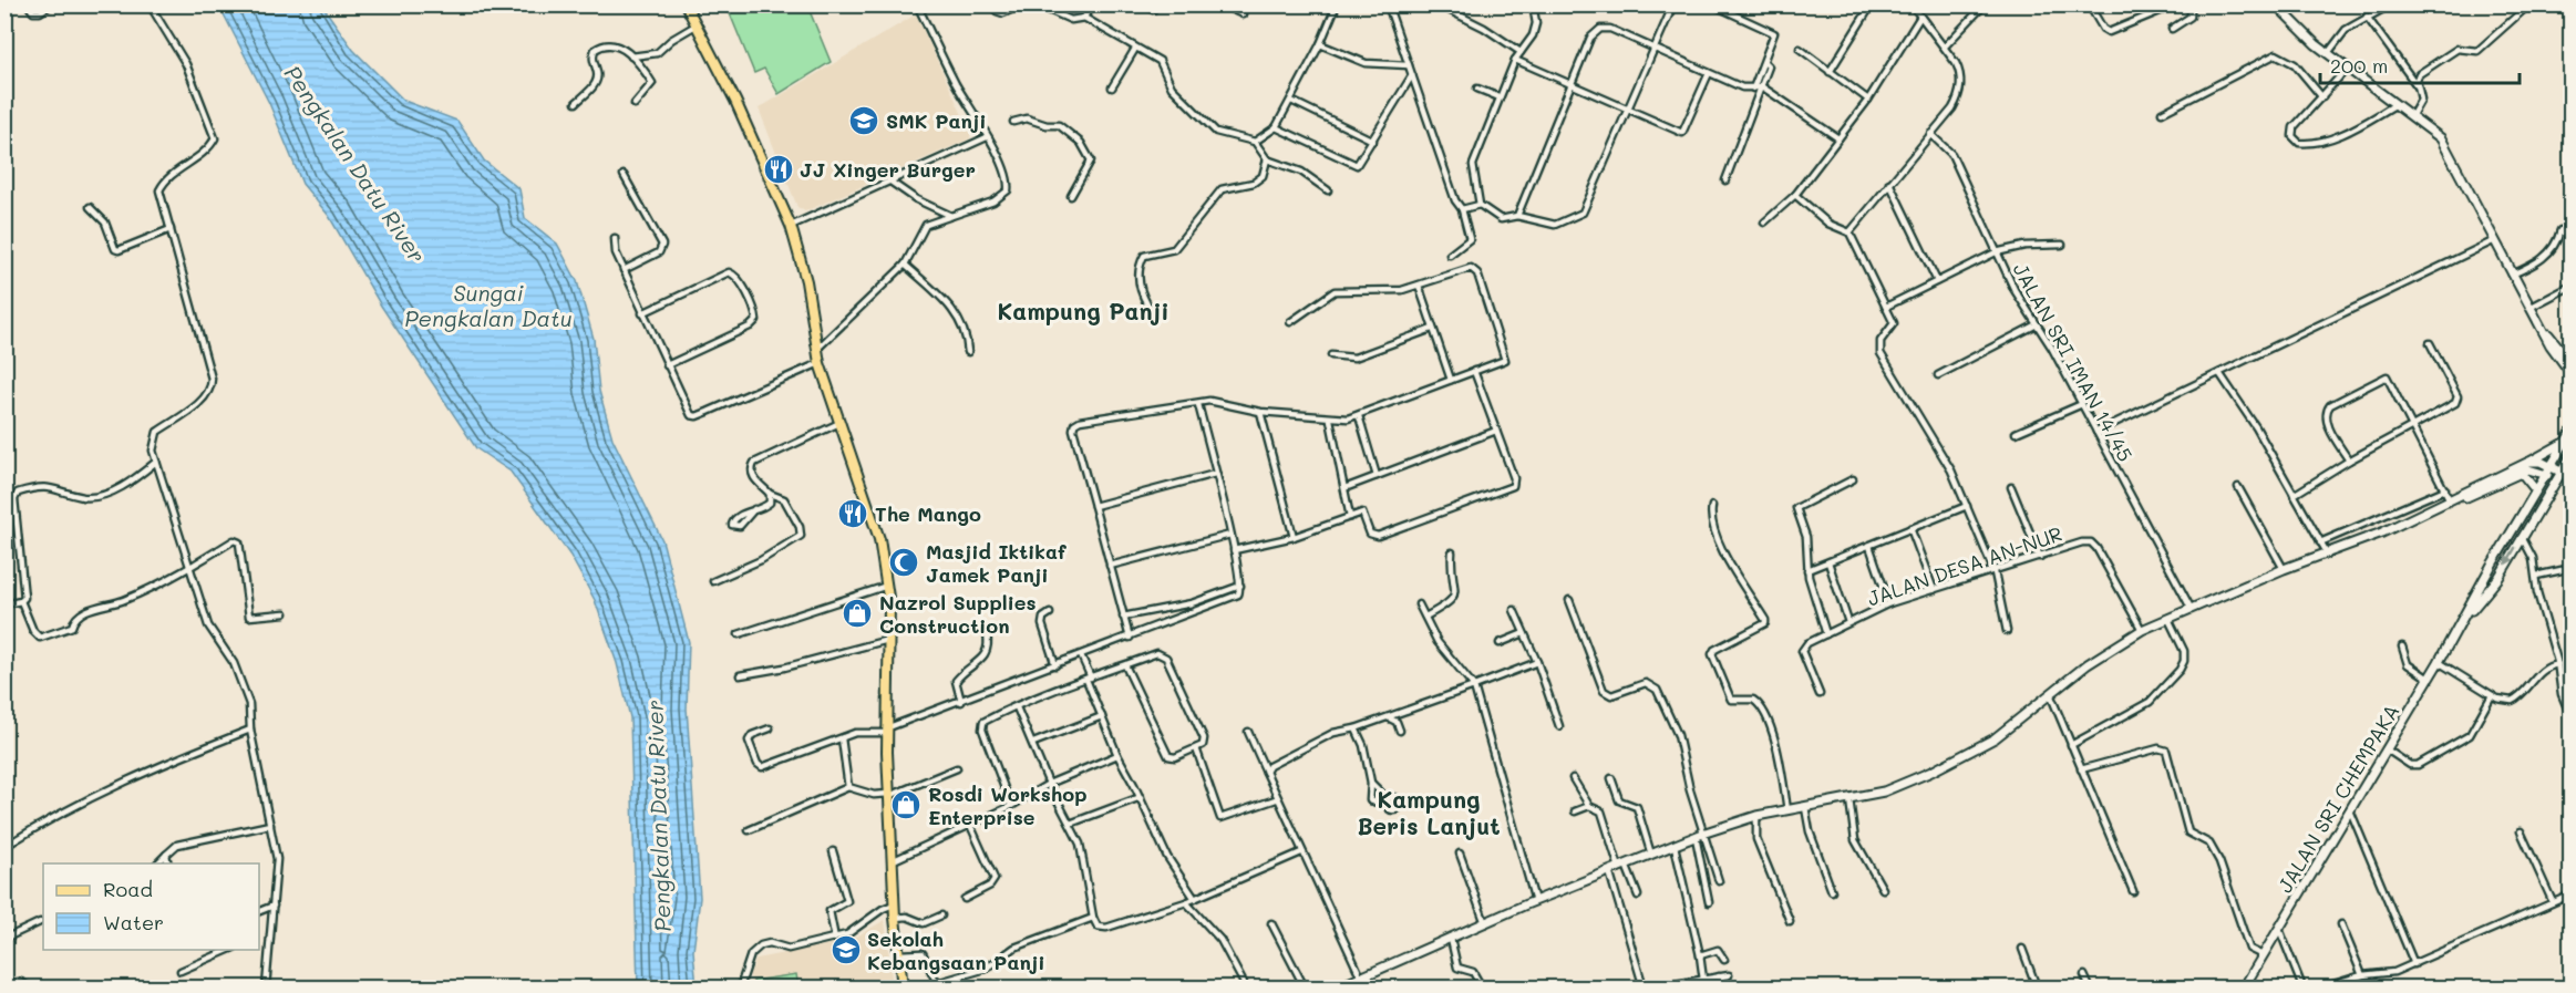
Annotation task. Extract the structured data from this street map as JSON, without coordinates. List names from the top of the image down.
{
  "streets": {
    "street": ["JALAN SRI IMAN 14/45", "JALAN DESA AN-NUR", "JALAN SRI CHEMPAKA"]
  },
  "districts": ["Kampung Panji", "Kampung Beris Lanjut"],
  "water": ["Pengkalan Datu River", "Sungai Pengkalan Datu"],
  "places": {
    "school or university": ["SMK Panji", "Sekolah Kebangsaan Panji"],
    "restaurant": ["JJ Xinger Burger", "The Mango"],
    "mosque": ["Masjid Iktikaf Jamek Panji"],
    "shop": ["Nazrol Supplies Construction", "Rosdi Workshop Enterprise"]
  },
  "legend": ["Road", "Water"],
  "scale_bar": "200 m"
}
